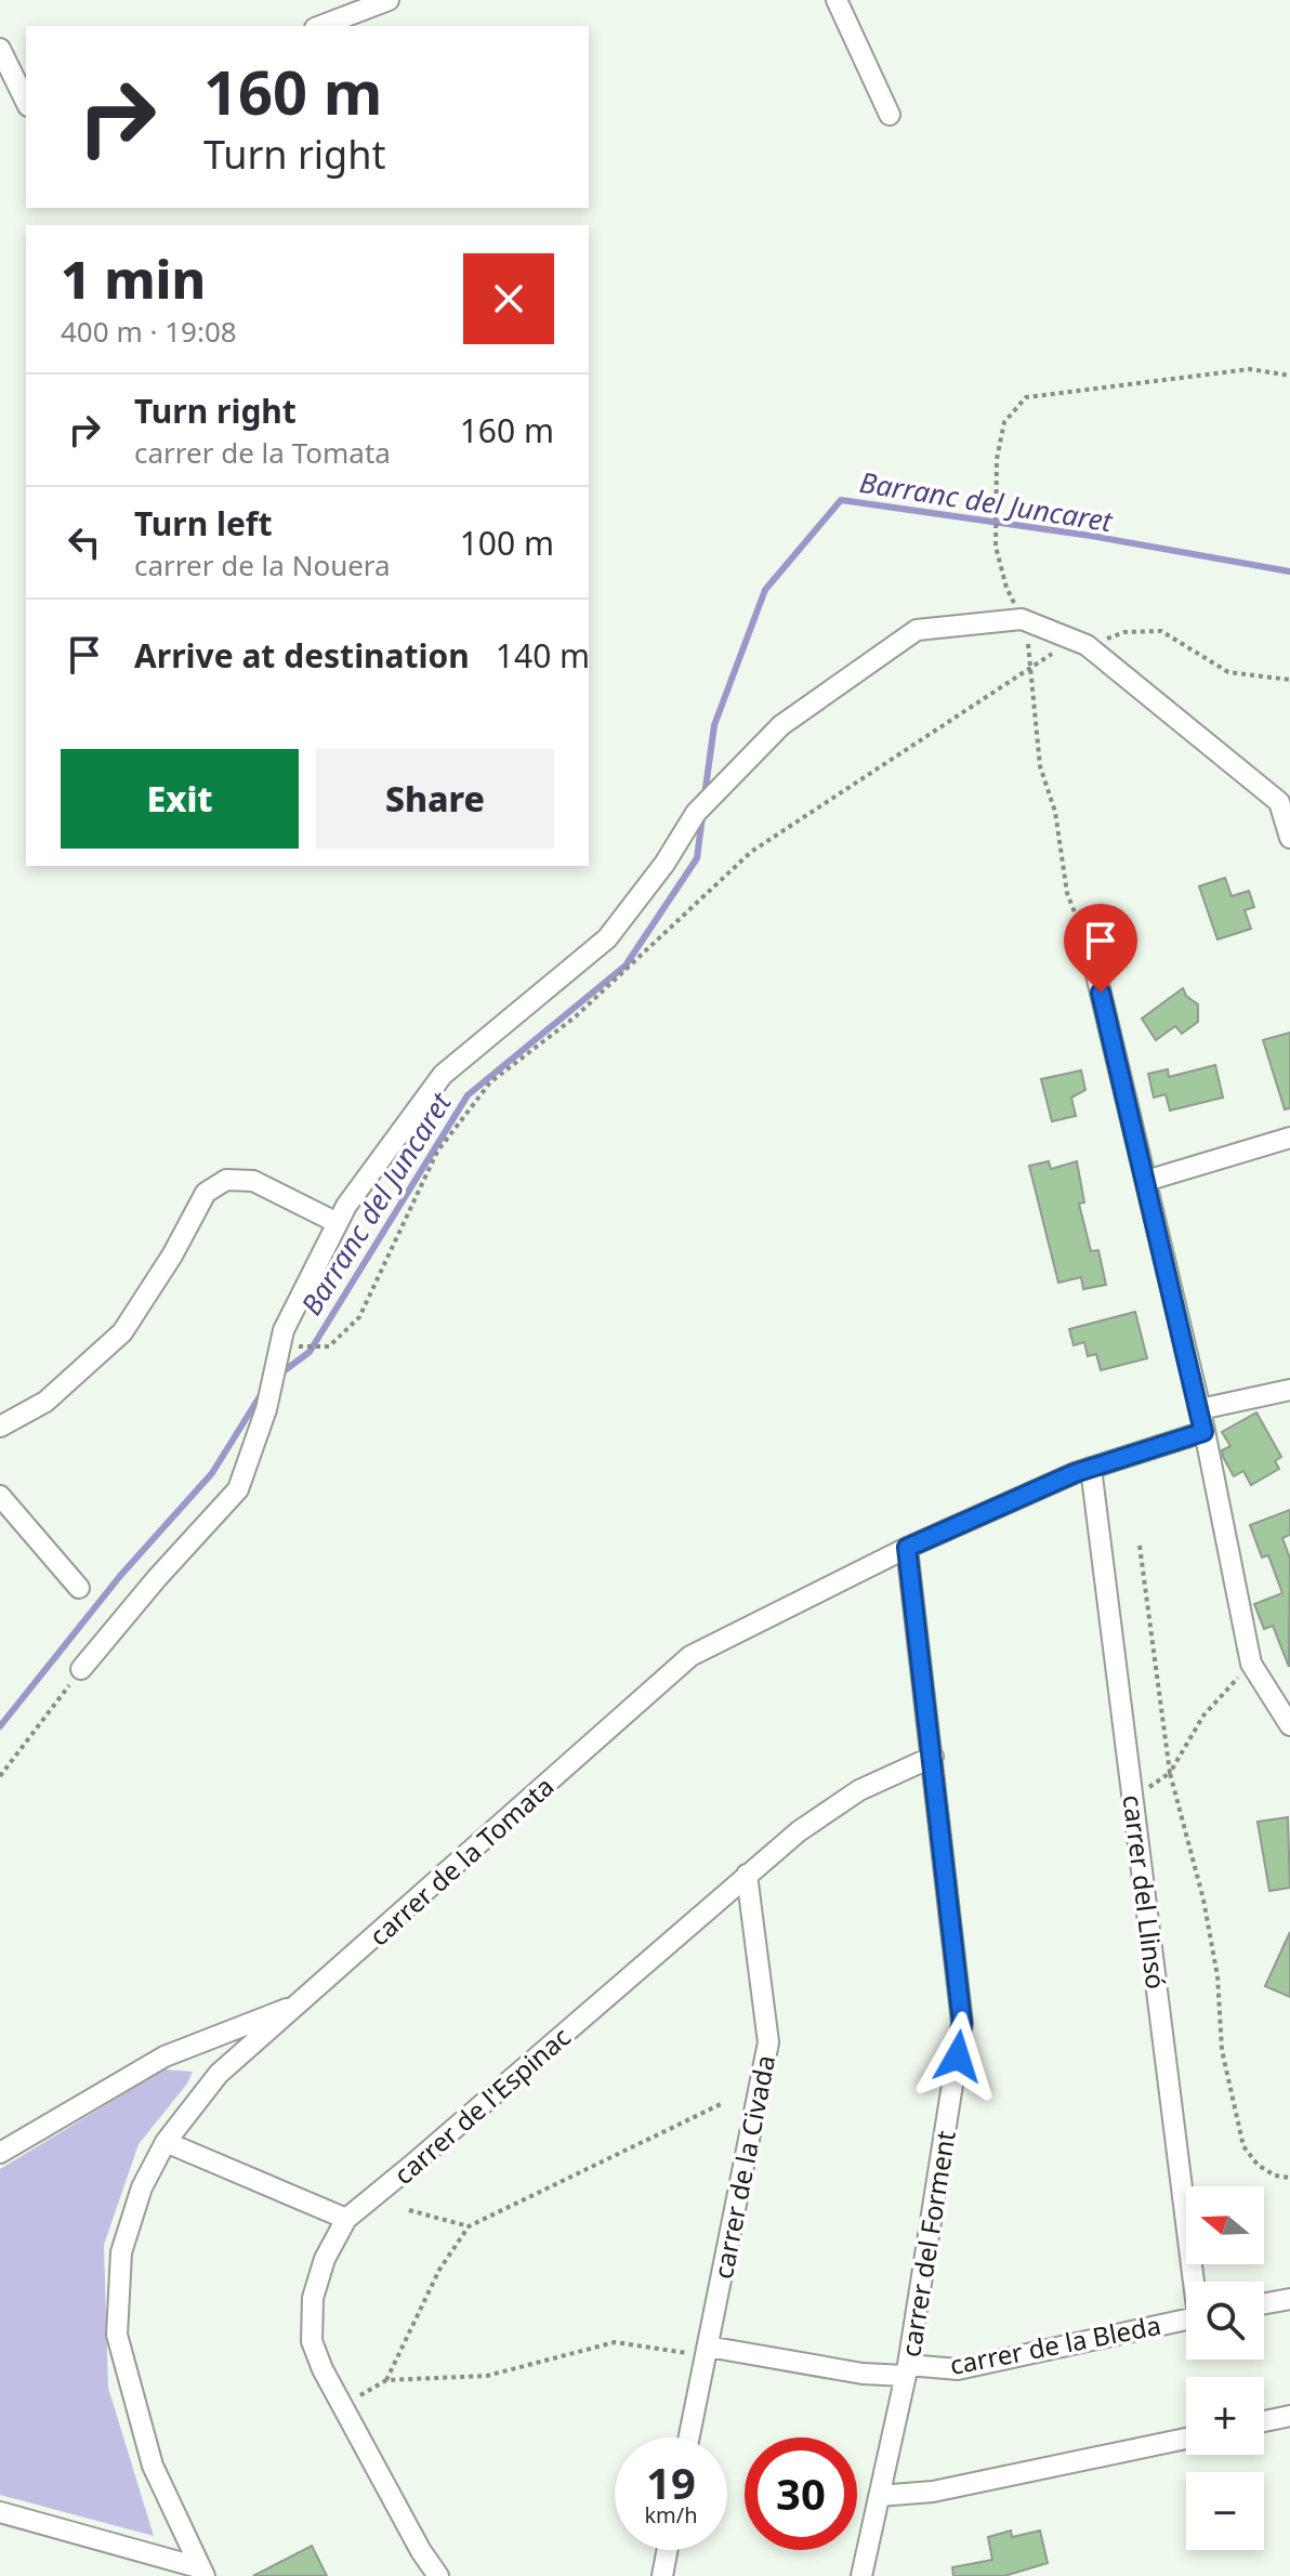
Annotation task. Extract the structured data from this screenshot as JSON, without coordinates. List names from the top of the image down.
{
  "streets": {
    "street": [
      "carrer de la Tomata",
      "carrer del Llinsó",
      "carrer de l'Espinac",
      "carrer de la Civada",
      "carrer del Forment",
      "carrer de la Bleda"
    ]
  },
  "crossings": [
    ["carrer de la Tomata", "carrer del Llinsó"],
    ["carrer de la Tomata", "carrer del Forment"],
    ["carrer de l'Espinac", "carrer de la Civada"],
    ["carrer de l'Espinac", "carrer del Forment"],
    ["carrer de la Civada", "carrer de la Bleda"],
    ["carrer del Forment", "carrer de la Bleda"]
  ],
  "water": ["Barranc del Juncaret"],
  "north": "left",
  "page": {
    "turn": ["160 m", "Turn right"],
    "heading": ["1 min", "400 m · 19:08"],
    "list": [
      {
        "name": "Turn right",
        "note": "carrer de la Tomata",
        "value": "160 m"
      },
      {
        "name": "Turn left",
        "note": "carrer de la Nouera",
        "value": "100 m"
      },
      {
        "name": "Arrive at destination",
        "value": "140 m"
      }
    ],
    "buttons": ["Exit", "Share"],
    "map_buttons": ["+", "−"],
    "speed": "19 km/h",
    "limit": "30"
  }
}
